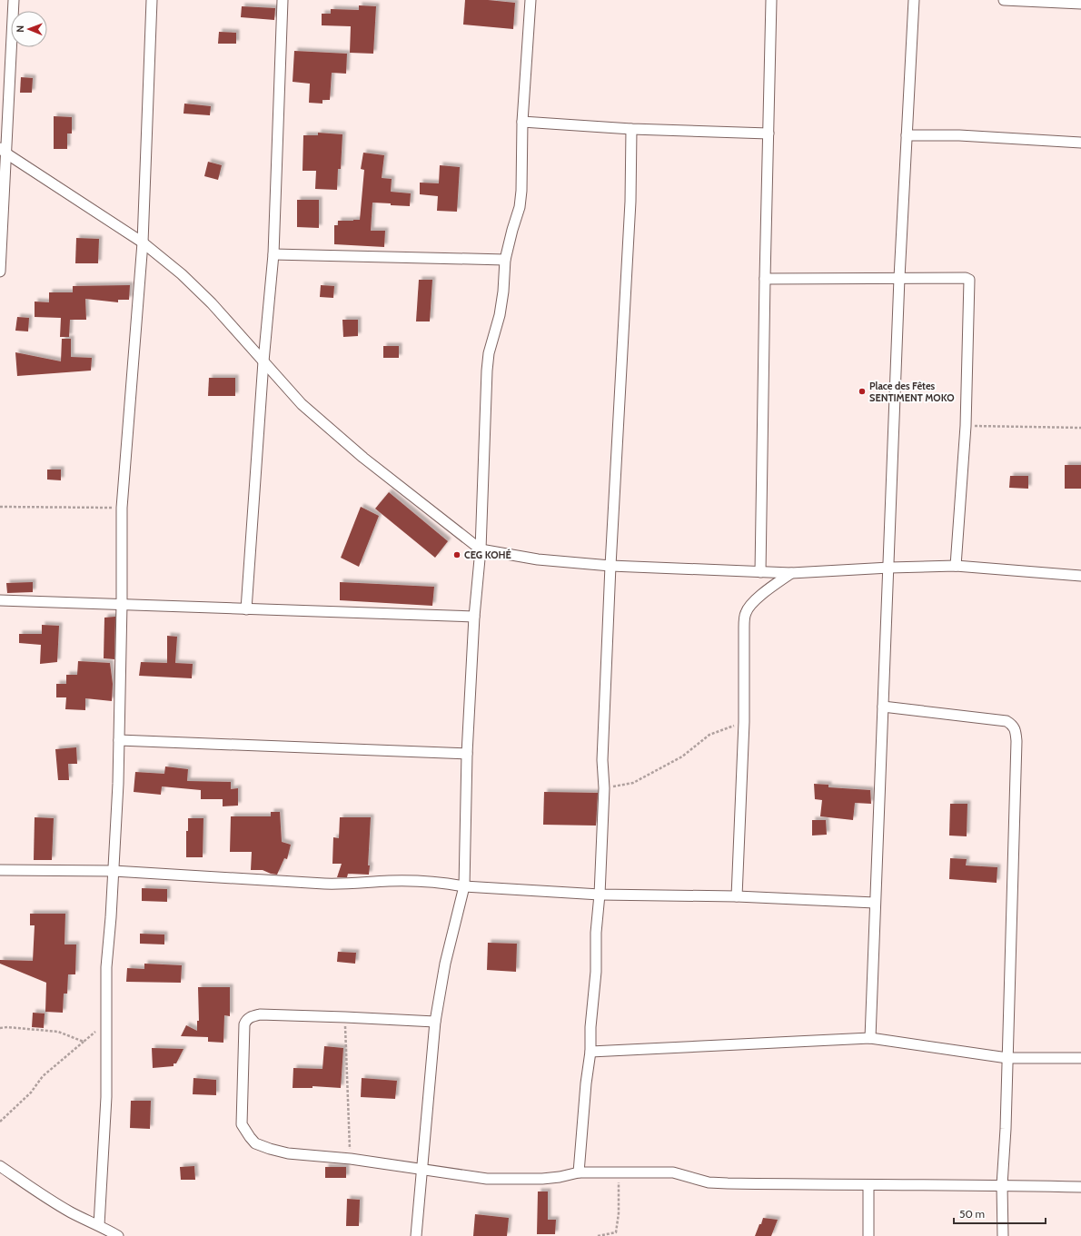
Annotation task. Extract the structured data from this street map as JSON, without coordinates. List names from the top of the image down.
{
  "places": ["Place des Fêtes SENTIMENT MOKO", "CEG KOHÉ"],
  "scale_bar": "50 m",
  "north": "left"
}
